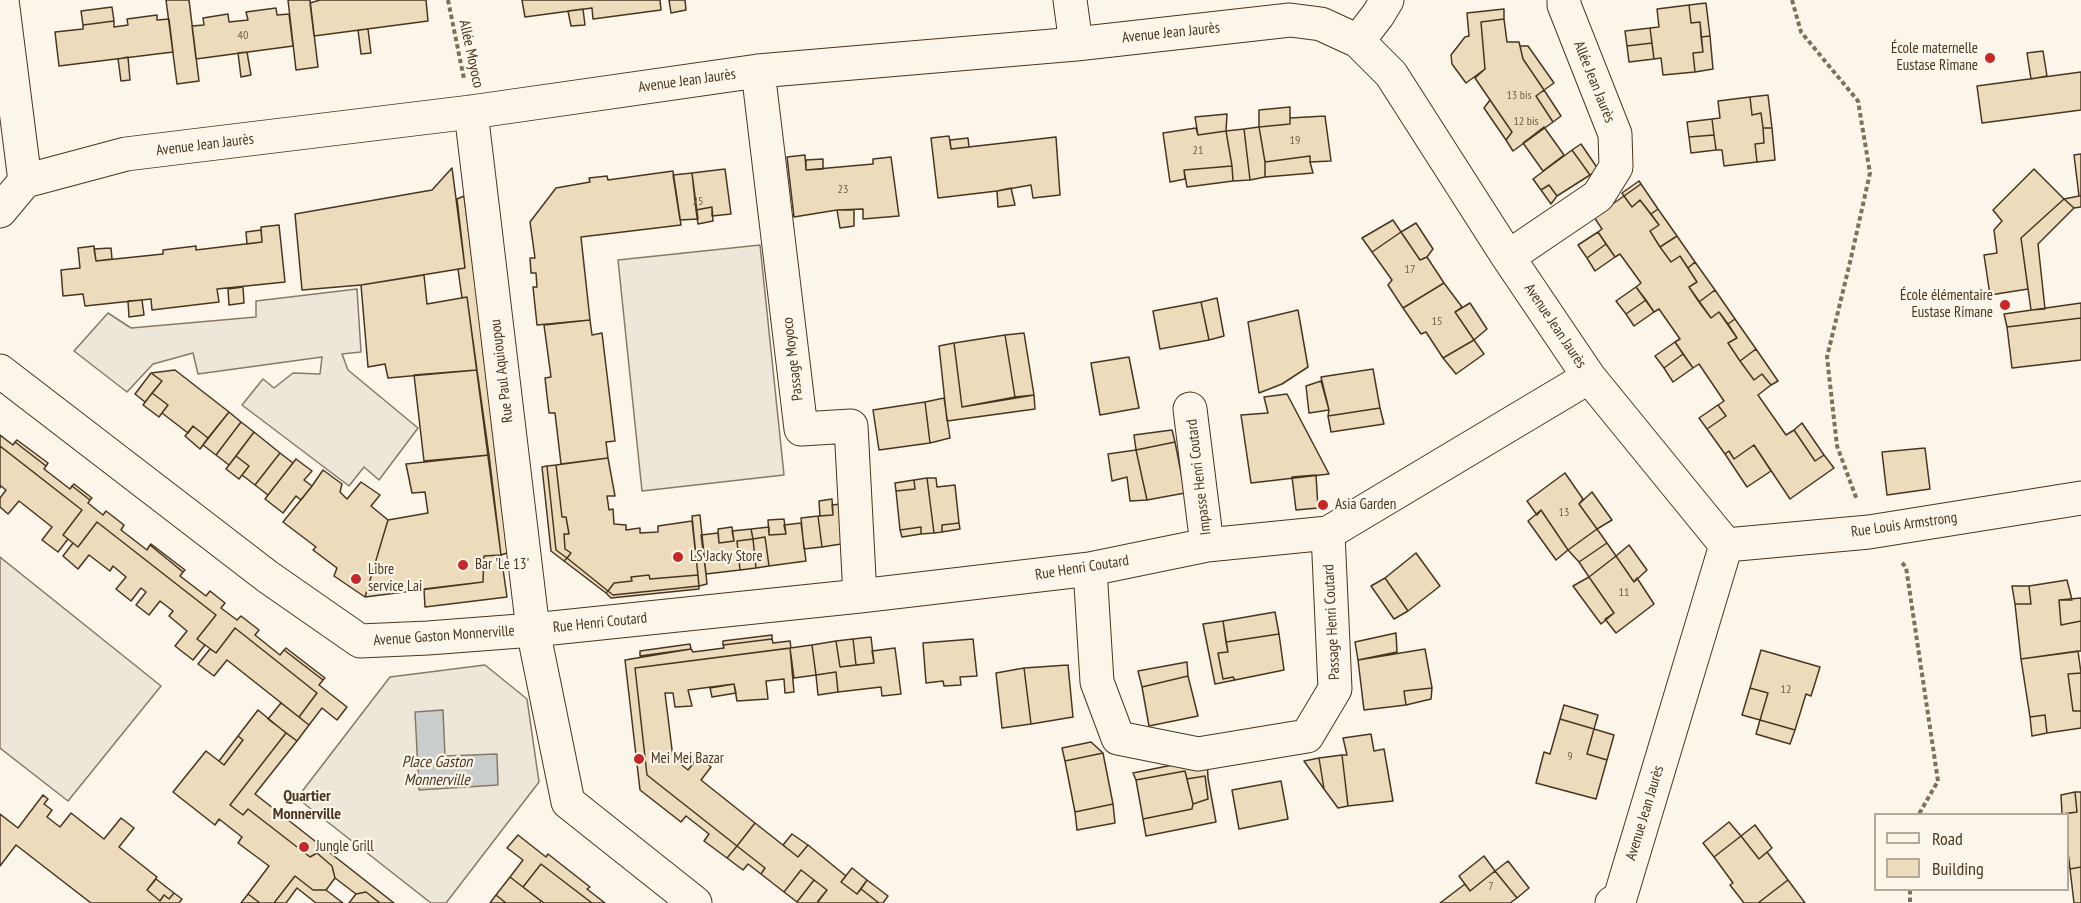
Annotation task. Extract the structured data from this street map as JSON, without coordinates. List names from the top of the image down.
{
  "streets": {
    "street": [
      "Avenue Jean Jaurès",
      "Allée Jean Jaurès",
      "Passage Moyoco",
      "Rue Paul Aquioupou",
      "Impasse Henri Coutard",
      "Rue Louis Armstrong",
      "Rue Henri Coutard",
      "Passage Henri Coutard",
      "Avenue Gaston Monnerville"
    ],
    "path": ["Allée Moyoco"]
  },
  "crossings": [
    ["Avenue Jean Jaurès", "Allée Moyoco"],
    ["Avenue Jean Jaurès", "Allée Jean Jaurès"],
    ["Avenue Jean Jaurès", "Passage Moyoco"],
    ["Avenue Jean Jaurès", "Rue Paul Aquioupou"],
    ["Avenue Jean Jaurès", "Rue Louis Armstrong"],
    ["Avenue Jean Jaurès", "Rue Henri Coutard"],
    ["Allée Moyoco", "Rue Paul Aquioupou"],
    ["Passage Moyoco", "Rue Henri Coutard"],
    ["Rue Paul Aquioupou", "Rue Henri Coutard"],
    ["Rue Paul Aquioupou", "Avenue Gaston Monnerville"],
    ["Impasse Henri Coutard", "Rue Henri Coutard"],
    ["Rue Henri Coutard", "Passage Henri Coutard"],
    ["Rue Henri Coutard", "Avenue Gaston Monnerville"]
  ],
  "districts": ["Quartier Monnerville"],
  "water": ["Place Gaston Monnerville"],
  "places": [
    "École maternelle Eustase Rimane",
    "École élémentaire Eustase Rimane",
    "Asia Garden",
    "LS Jacky Store",
    "Bar 'Le 13'",
    "Libre service Lai",
    "Mei Mei Bazar",
    "Jungle Grill"
  ],
  "house_numbers": [
    "40",
    "13 bis",
    "12 bis",
    "19",
    "21",
    "23",
    "25",
    "17",
    "15",
    "13",
    "11",
    "12",
    "9",
    "7"
  ],
  "legend": ["Road", "Building"]
}
